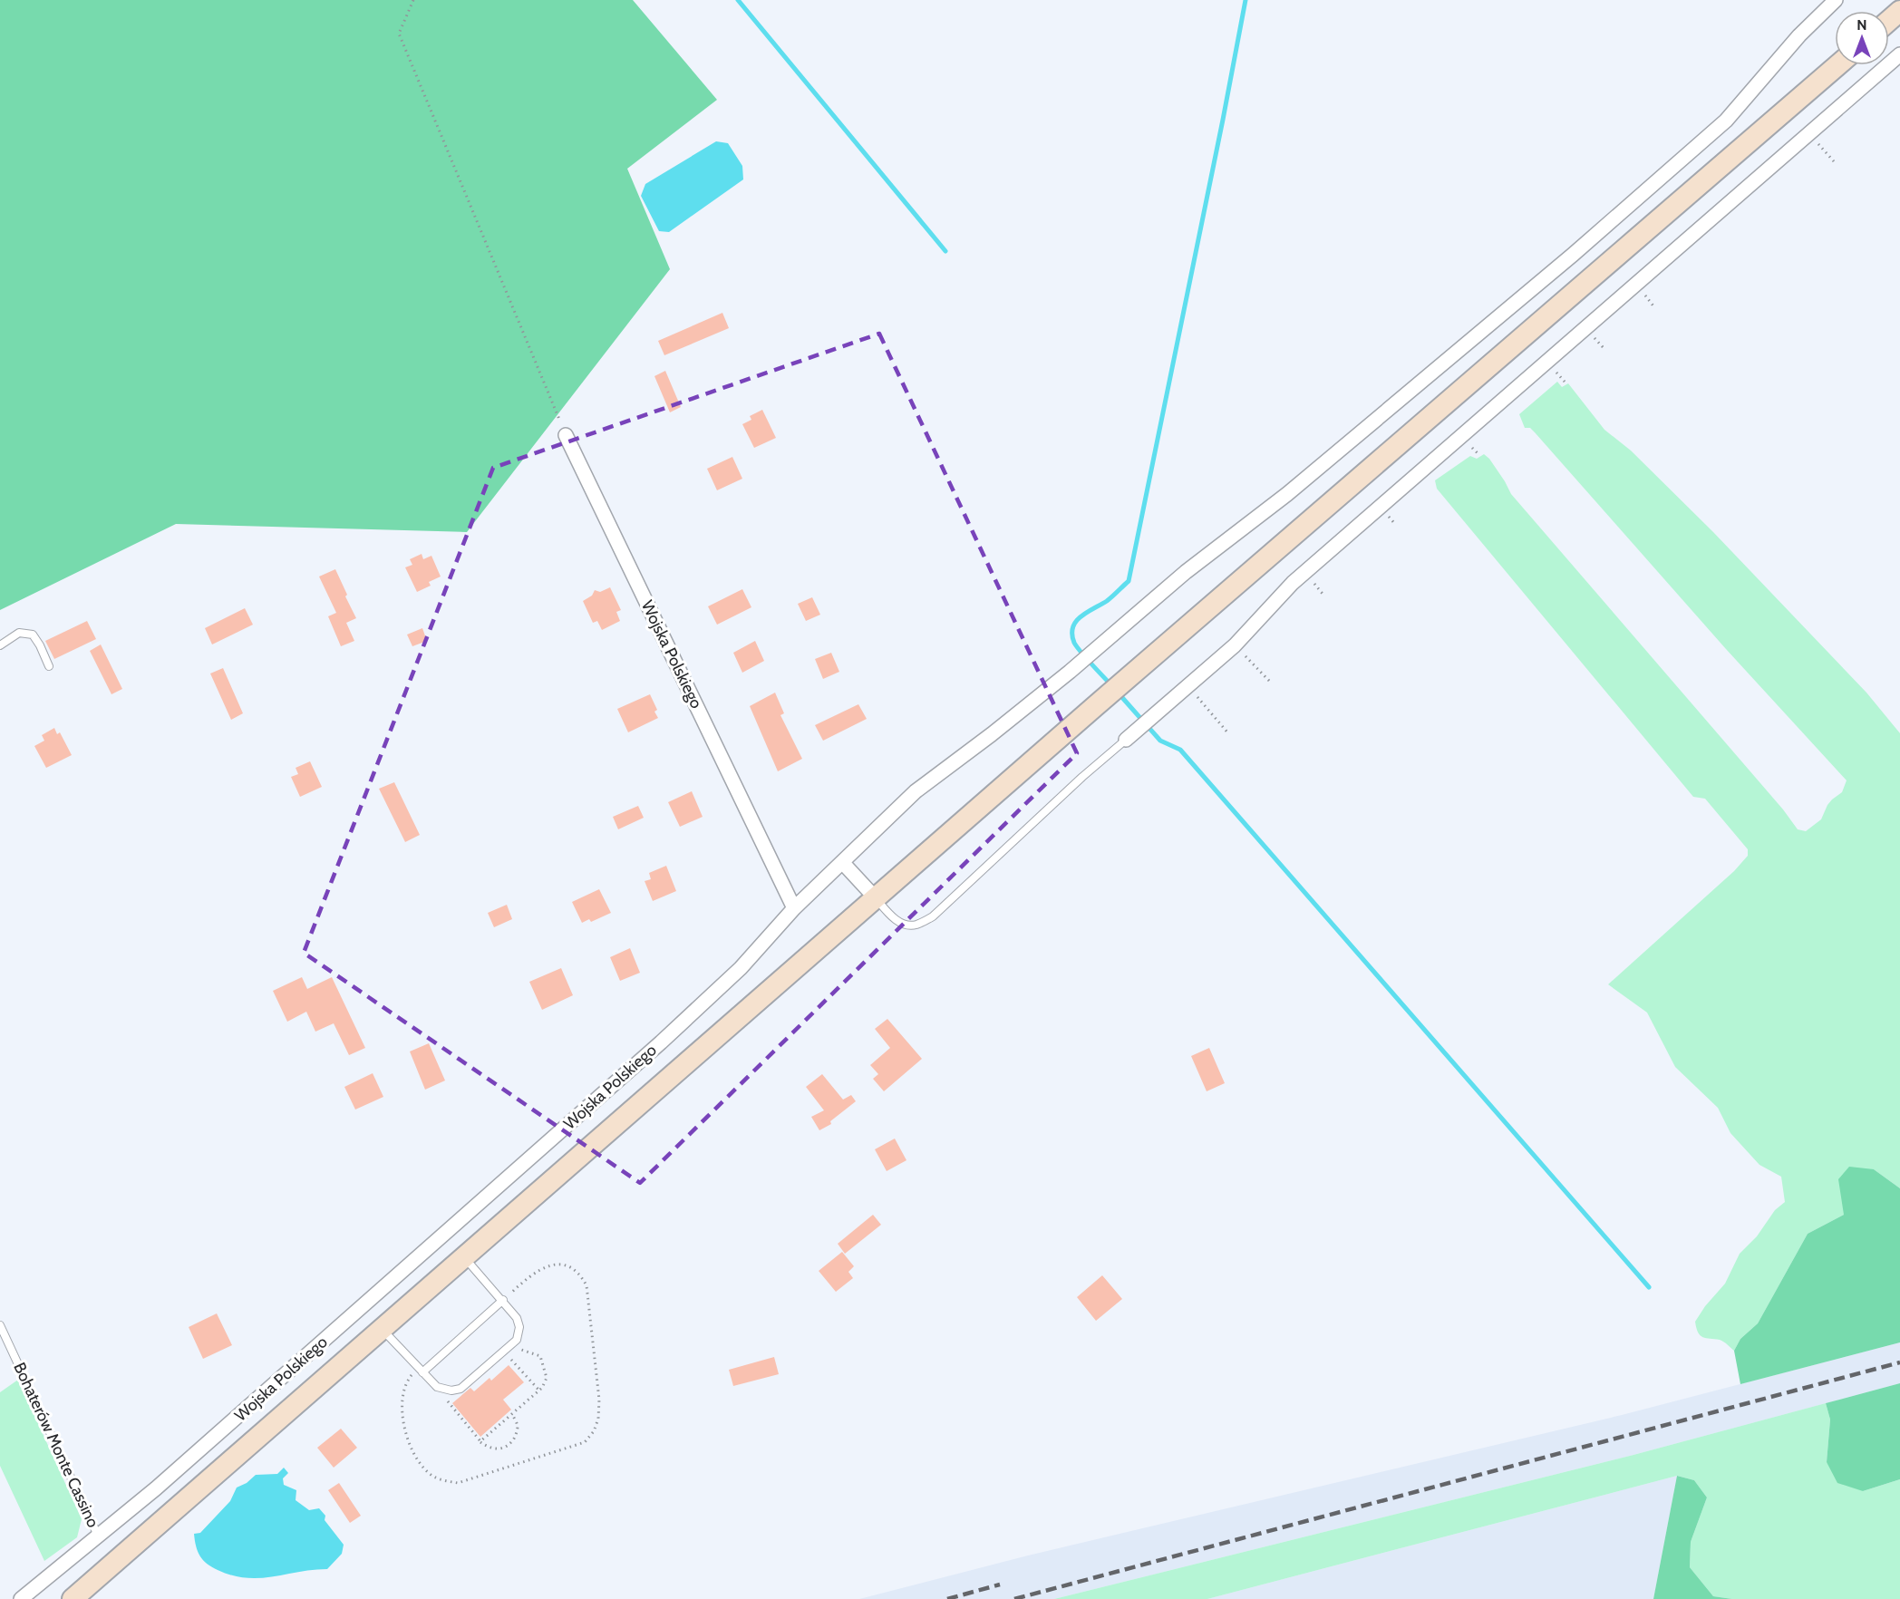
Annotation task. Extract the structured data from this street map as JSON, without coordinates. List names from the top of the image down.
{
  "streets": {
    "main road": ["Wojska Polskiego"],
    "lane": ["Bohaterów Monte Cassino"]
  },
  "crossings": [
    ["Wojska Polskiego", "Bohaterów Monte Cassino"]
  ],
  "north": "top"
}
